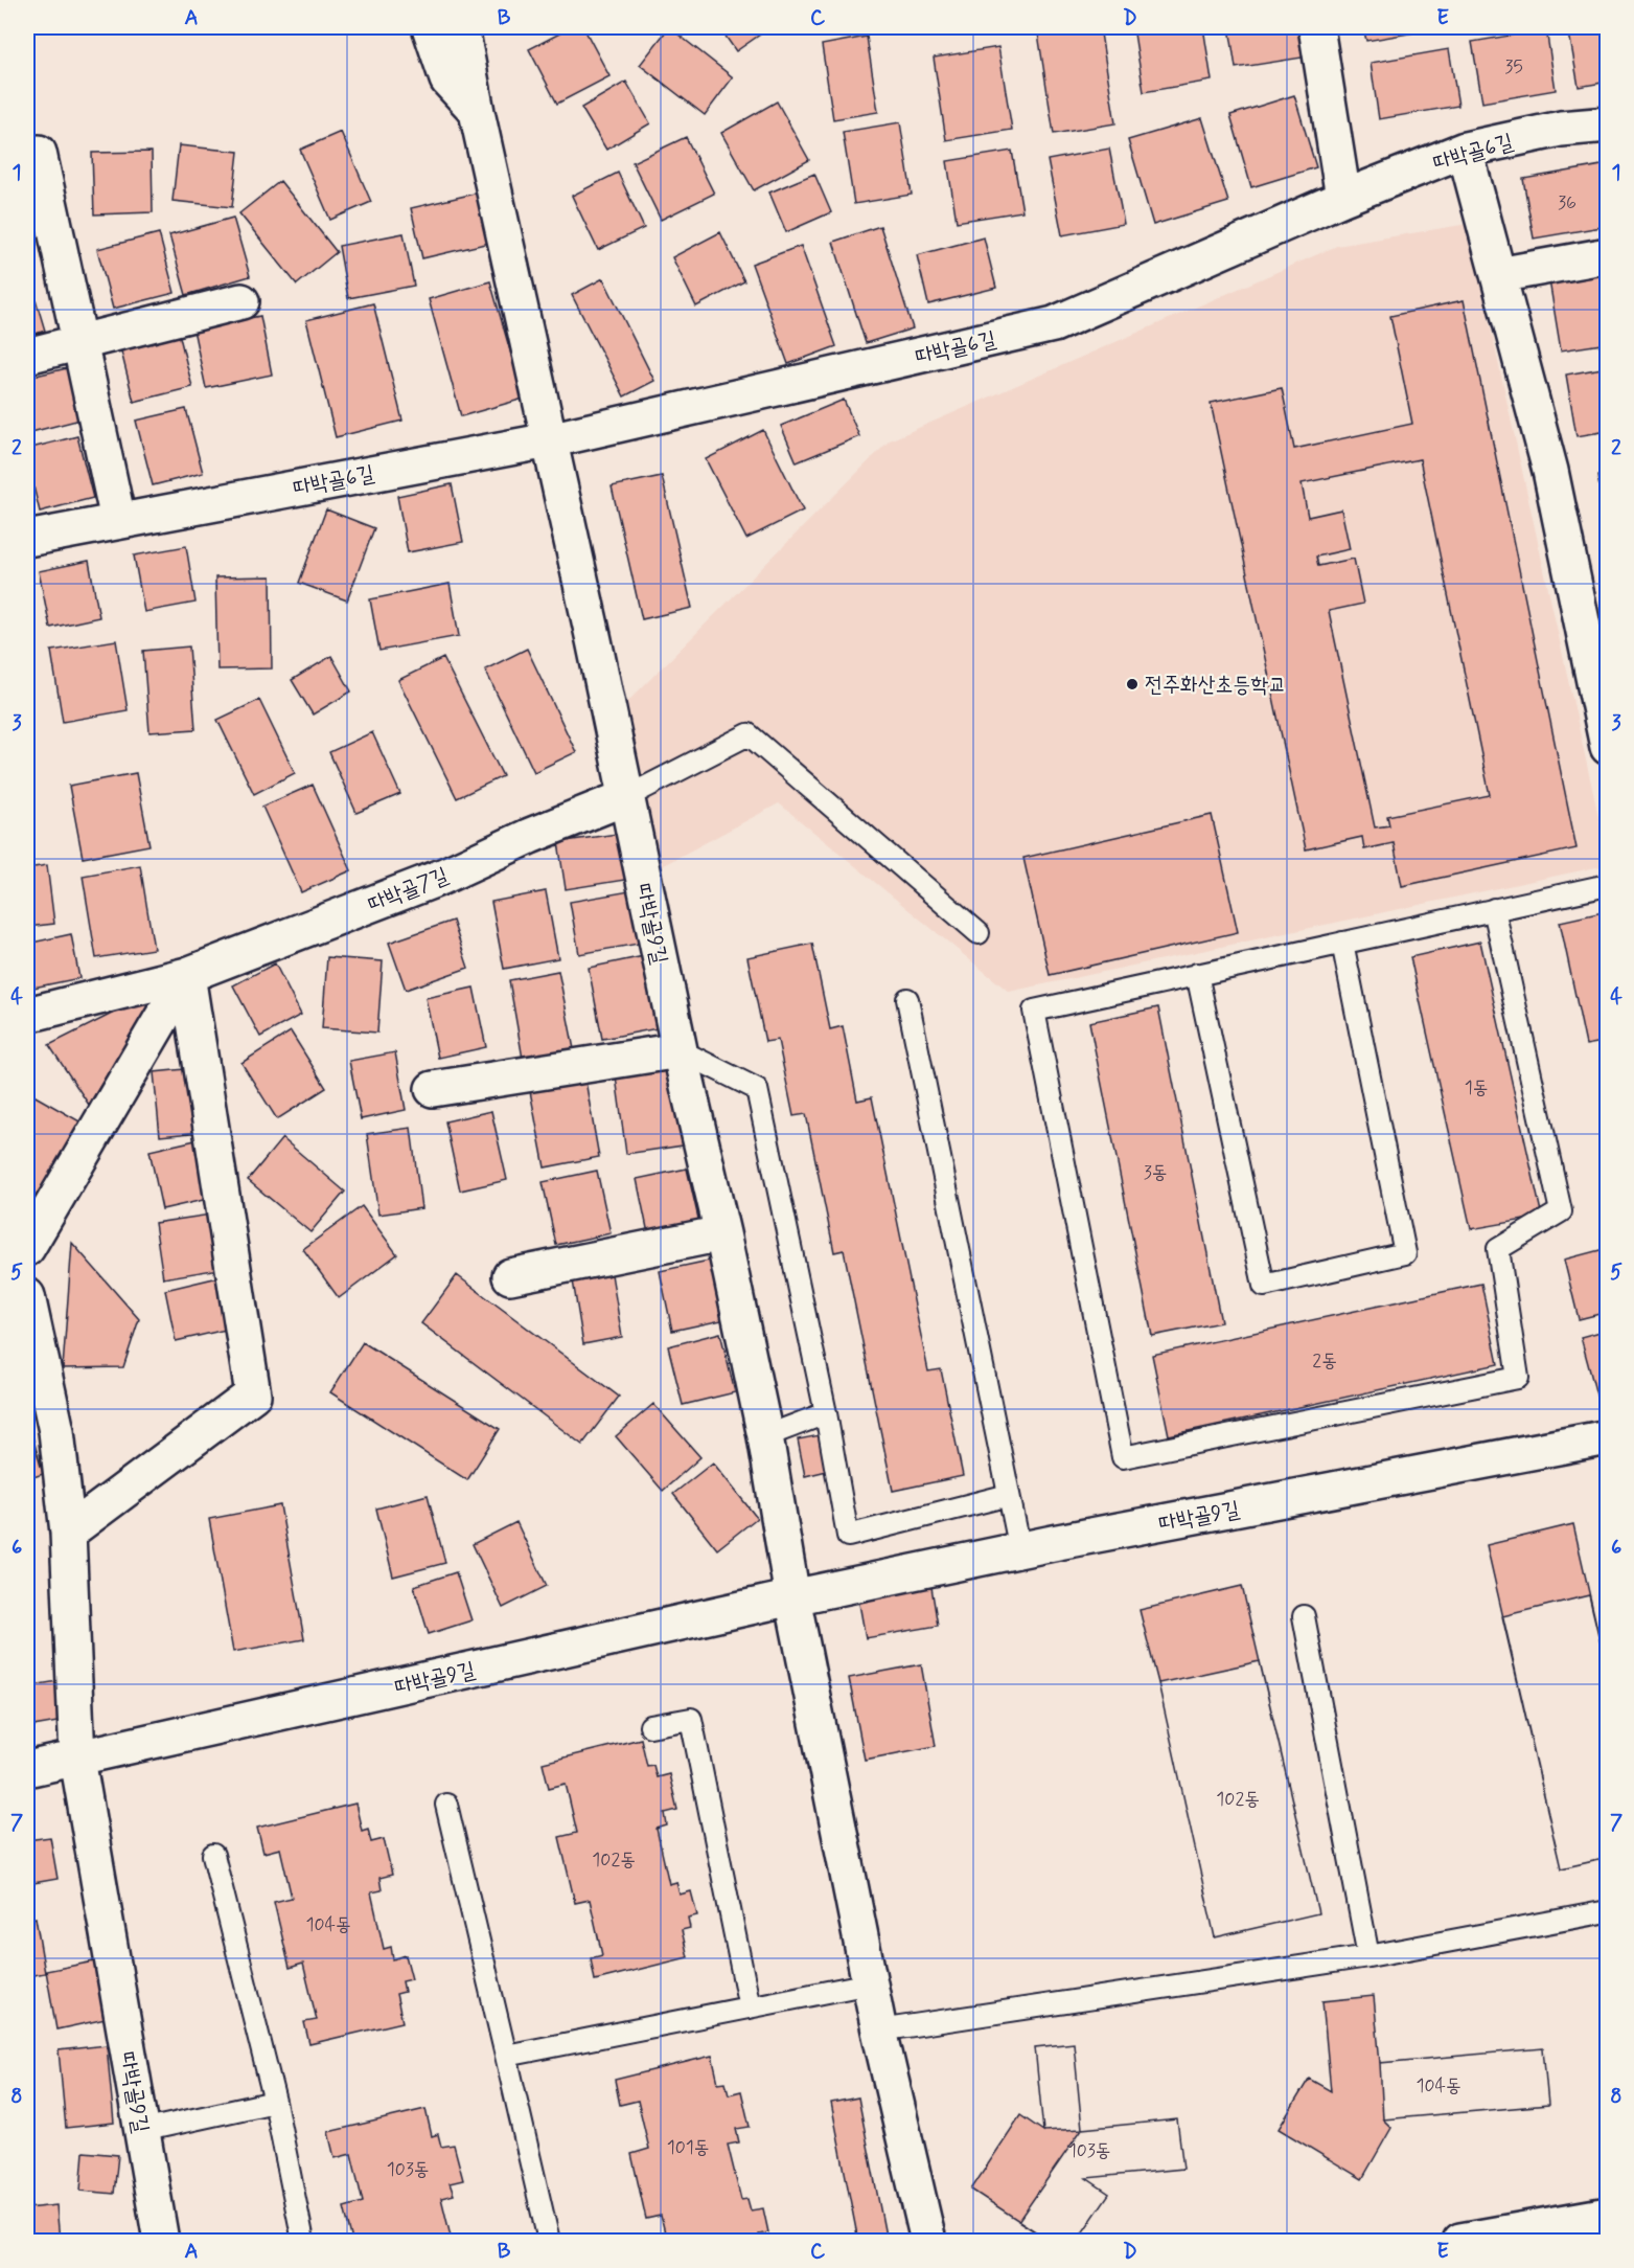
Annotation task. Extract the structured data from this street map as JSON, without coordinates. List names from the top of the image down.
{
  "streets": {
    "street": ["따박골6길", "따박골7길", "따박골9길"]
  },
  "crossings": [
    ["따박골7길", "따박골9길"]
  ],
  "places": ["전주화산초등학교"],
  "house_numbers": [
    "35",
    "36",
    "1동",
    "3동",
    "2동",
    "102동",
    "102동",
    "104동",
    "104동",
    "101동",
    "103동",
    "103동"
  ],
  "grid": {
    "columns": [
      "A",
      "B",
      "C",
      "D",
      "E"
    ],
    "rows": [
      "1",
      "2",
      "3",
      "4",
      "5",
      "6",
      "7",
      "8"
    ]
  }
}
